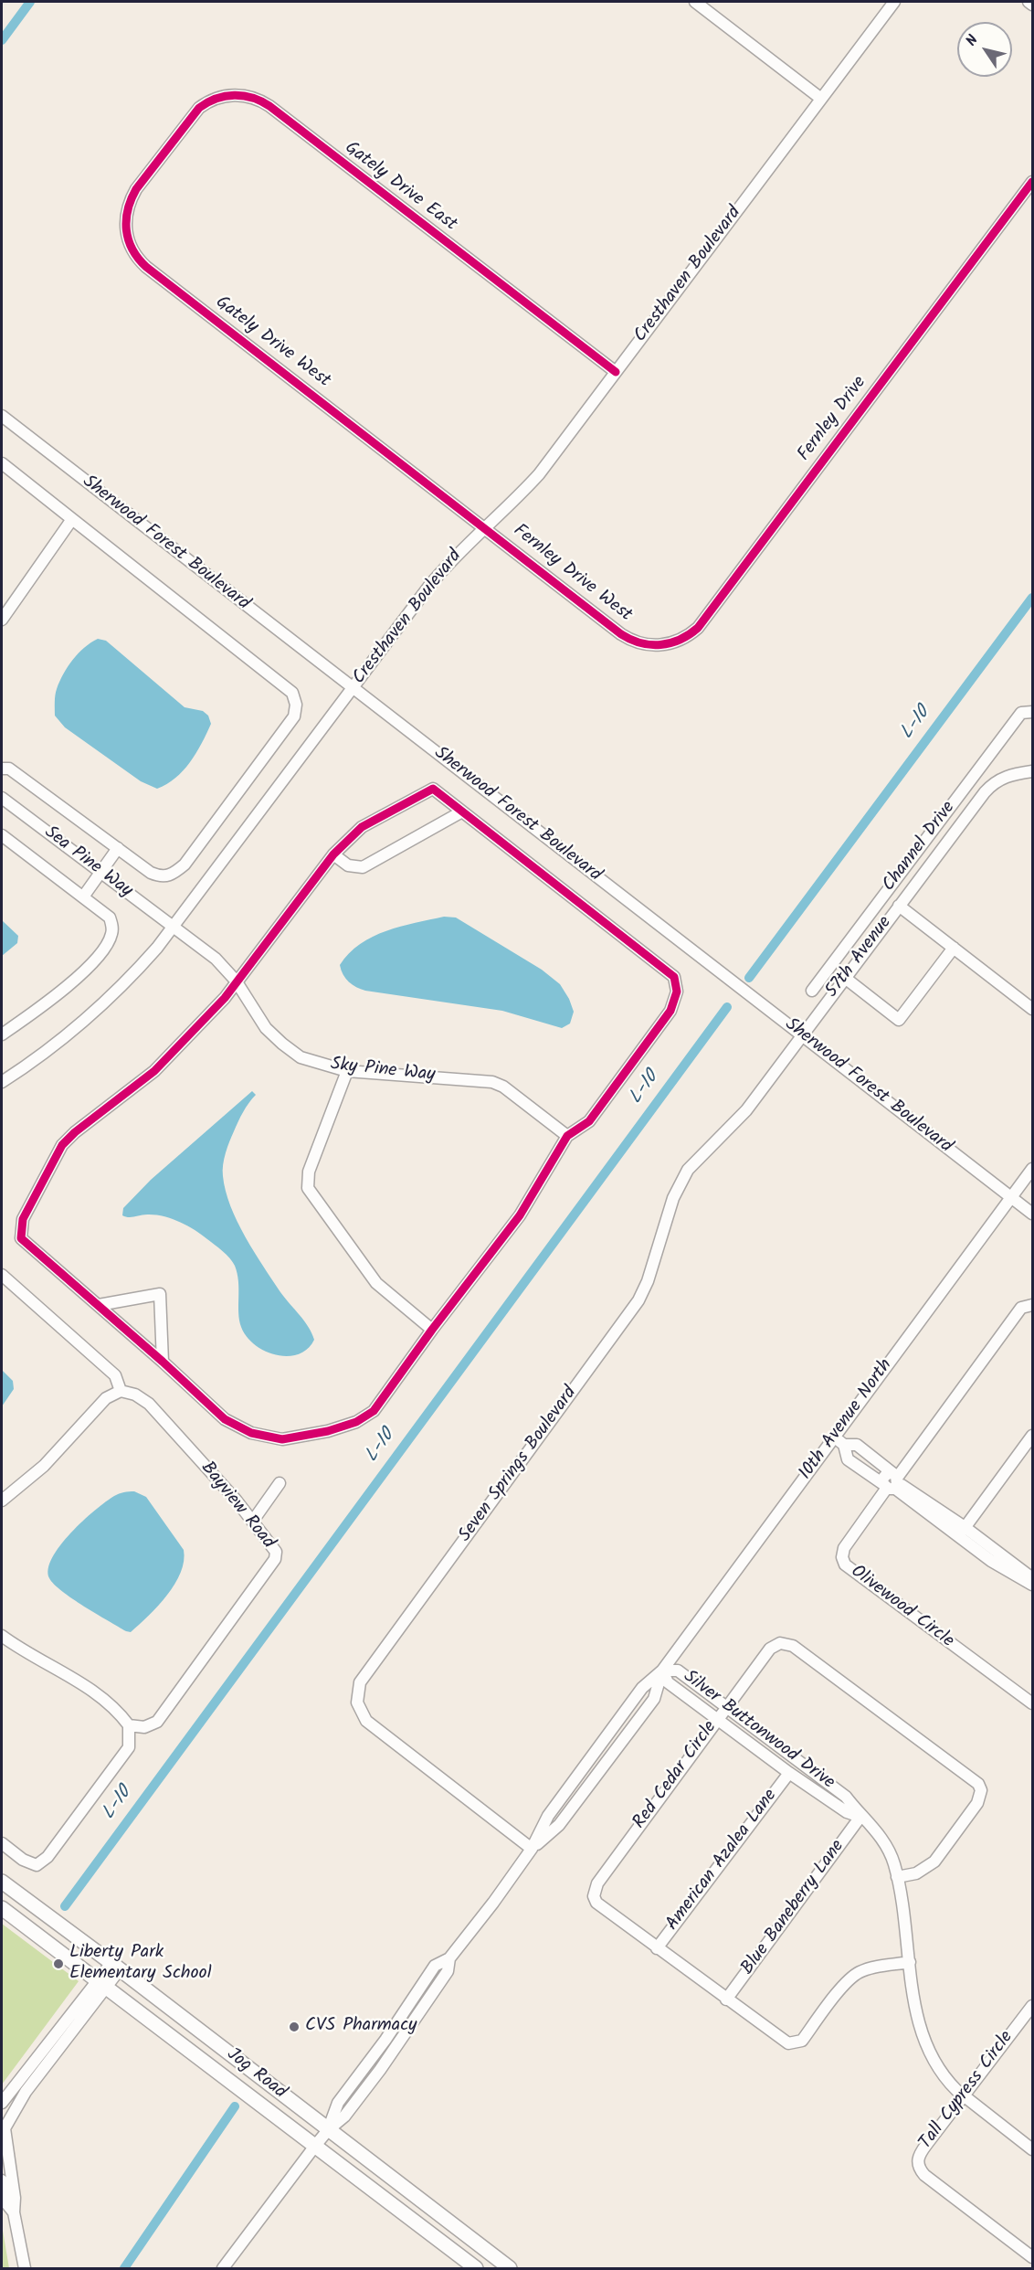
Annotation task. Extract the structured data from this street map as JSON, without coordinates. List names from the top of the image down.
{
  "streets": {
    "main road": ["Jog Road"],
    "street": [
      "Gately Drive East",
      "Cresthaven Boulevard",
      "Gately Drive West",
      "Fernley Drive",
      "Sherwood Forest Boulevard",
      "Fernley Drive West",
      "Channel Drive",
      "Sea Pine Way",
      "57th Avenue",
      "Sky Pine Way",
      "10th Avenue North",
      "Seven Springs Boulevard",
      "Bayview Road",
      "Olivewood Circle",
      "Silver Buttonwood Drive",
      "Red Cedar Circle",
      "American Azalea Lane",
      "Blue Baneberry Lane",
      "Tall Cypress Circle"
    ]
  },
  "crossings": [
    ["Gately Drive East", "Cresthaven Boulevard"],
    ["Gately Drive East", "Gately Drive West"],
    ["Cresthaven Boulevard", "Gately Drive West"],
    ["Cresthaven Boulevard", "Sherwood Forest Boulevard"],
    ["Cresthaven Boulevard", "Fernley Drive West"],
    ["Cresthaven Boulevard", "Sea Pine Way"],
    ["Cresthaven Boulevard", "Sky Pine Way"],
    ["Gately Drive West", "Fernley Drive West"],
    ["Fernley Drive", "Fernley Drive West"],
    ["Sherwood Forest Boulevard", "57th Avenue"],
    ["Sherwood Forest Boulevard", "10th Avenue North"],
    ["Sherwood Forest Boulevard", "Seven Springs Boulevard"],
    ["Sea Pine Way", "Sky Pine Way"],
    ["57th Avenue", "Seven Springs Boulevard"],
    ["10th Avenue North", "Seven Springs Boulevard"],
    ["10th Avenue North", "Silver Buttonwood Drive"],
    ["10th Avenue North", "Jog Road"],
    ["Silver Buttonwood Drive", "Red Cedar Circle"],
    ["Silver Buttonwood Drive", "American Azalea Lane"],
    ["Silver Buttonwood Drive", "Blue Baneberry Lane"],
    ["Silver Buttonwood Drive", "Tall Cypress Circle"],
    ["Red Cedar Circle", "American Azalea Lane"],
    ["Red Cedar Circle", "Blue Baneberry Lane"]
  ],
  "water": ["L-10"],
  "places": ["Liberty Park Elementary School", "CVS Pharmacy"],
  "north": "top left"
}
